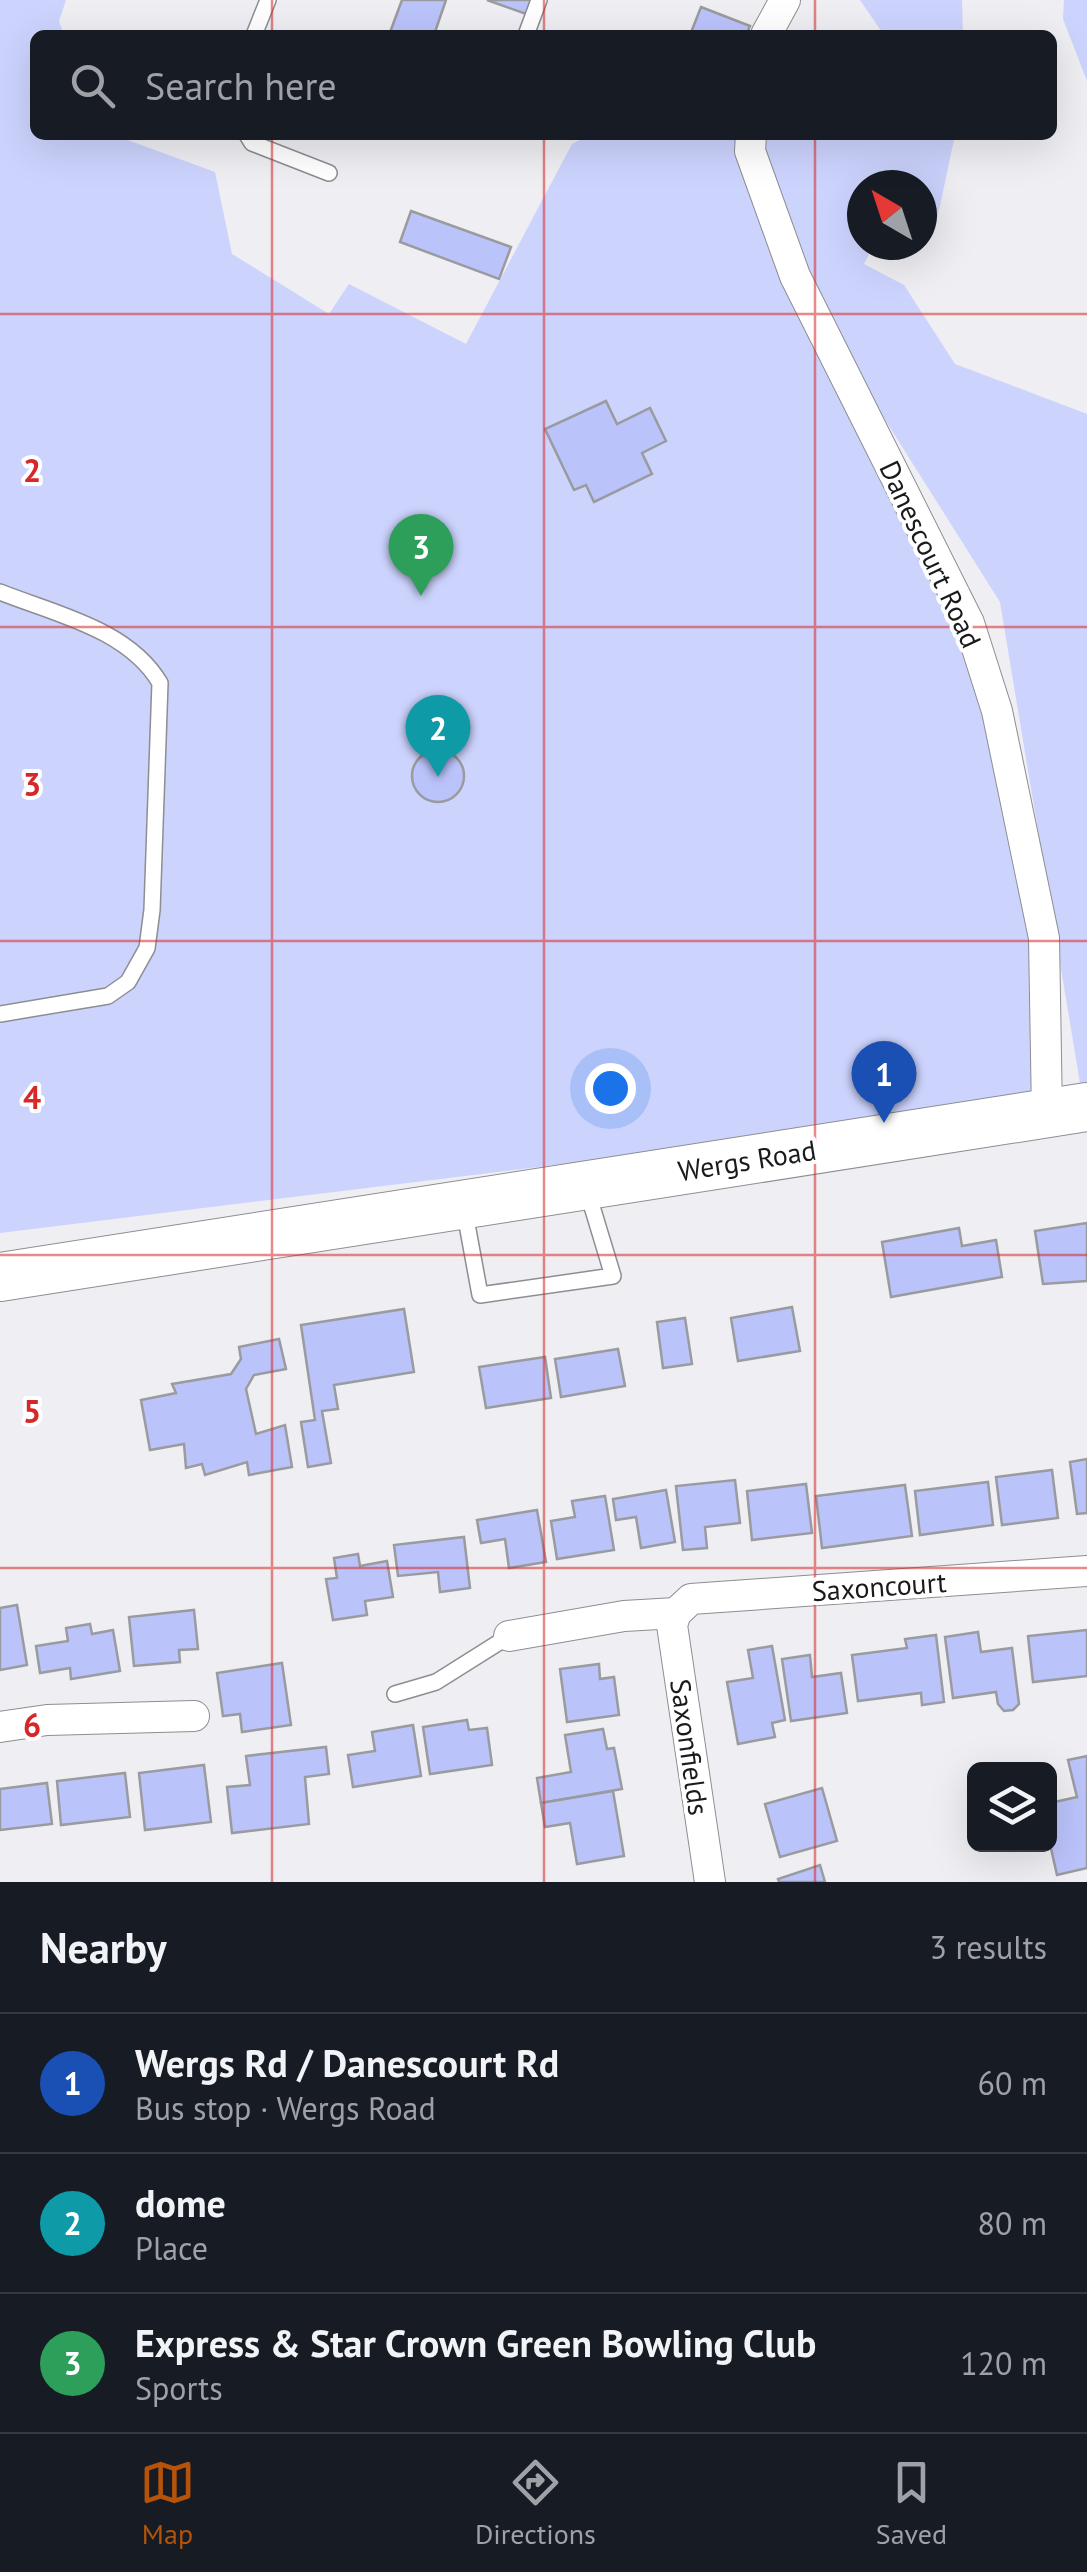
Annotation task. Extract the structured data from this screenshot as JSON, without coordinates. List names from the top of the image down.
{
  "streets": {
    "highway": ["Wergs Road"],
    "street": ["Danescourt Road", "Saxoncourt", "Saxonfields"]
  },
  "crossings": [
    ["Danescourt Road", "Wergs Road"],
    ["Saxoncourt", "Saxonfields"]
  ],
  "north": "top left",
  "page": {
    "search": "Search here",
    "pins": ["3", "2", "1"],
    "heading": ["Nearby", "3 results"],
    "list": [
      {
        "mark": "1",
        "name": "Wergs Rd / Danescourt Rd",
        "note": "Bus stop · Wergs Road",
        "value": "60 m"
      },
      {
        "mark": "2",
        "name": "dome",
        "note": "Place",
        "value": "80 m"
      },
      {
        "mark": "3",
        "name": "Express & Star Crown Green Bowling Club",
        "note": "Sports",
        "value": "120 m"
      }
    ],
    "nav": ["Map", "Directions", "Saved"]
  },
  "grid": {
    "rows": [
      "2",
      "3",
      "4",
      "5",
      "6"
    ]
  }
}
